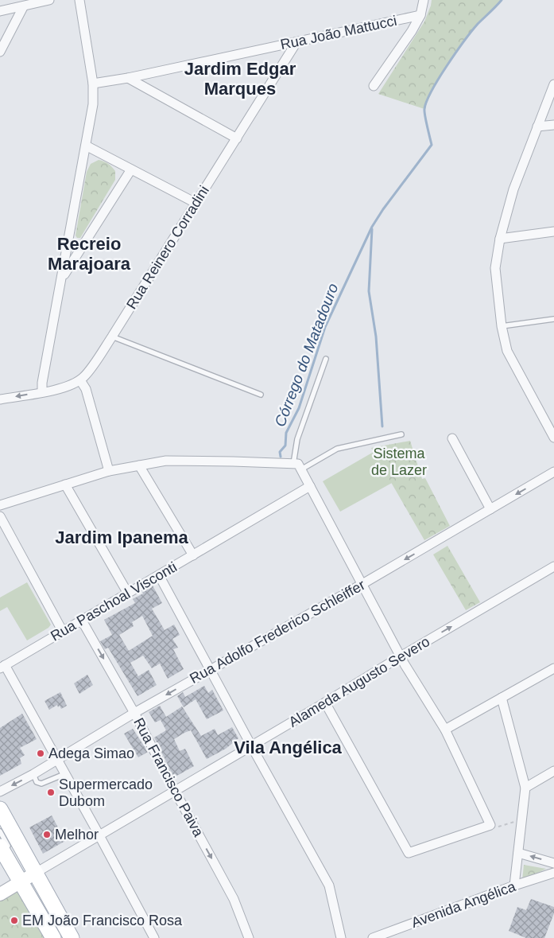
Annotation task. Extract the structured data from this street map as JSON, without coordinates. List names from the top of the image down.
{
  "streets": {
    "street": [
      "Rua João Mattucci",
      "Rua Reinero Corradini",
      "Rua Paschoal Visconti",
      "Rua Adolfo Frederico Schleiffer",
      "Alameda Augusto Severo",
      "Rua Francisco Paiva",
      "Avenida Angélica"
    ]
  },
  "crossings": [
    ["Rua João Mattucci", "Rua Reinero Corradini"],
    ["Rua Paschoal Visconti", "Rua Francisco Paiva"],
    ["Rua Adolfo Frederico Schleiffer", "Rua Francisco Paiva"],
    ["Alameda Augusto Severo", "Rua Francisco Paiva"]
  ],
  "one_way": ["Rua Adolfo Frederico Schleiffer", "Rua Francisco Paiva"],
  "districts": [
    "Jardim Edgar Marques",
    "Recreio Marajoara",
    "Jardim Ipanema",
    "Vila Angélica"
  ],
  "water": ["Córrego do Matadouro"],
  "parks": ["Sistema de Lazer"],
  "places": [
    "Adega Simao",
    "Supermercado Dubom",
    "Melhor",
    "EM João Francisco Rosa"
  ]
}
